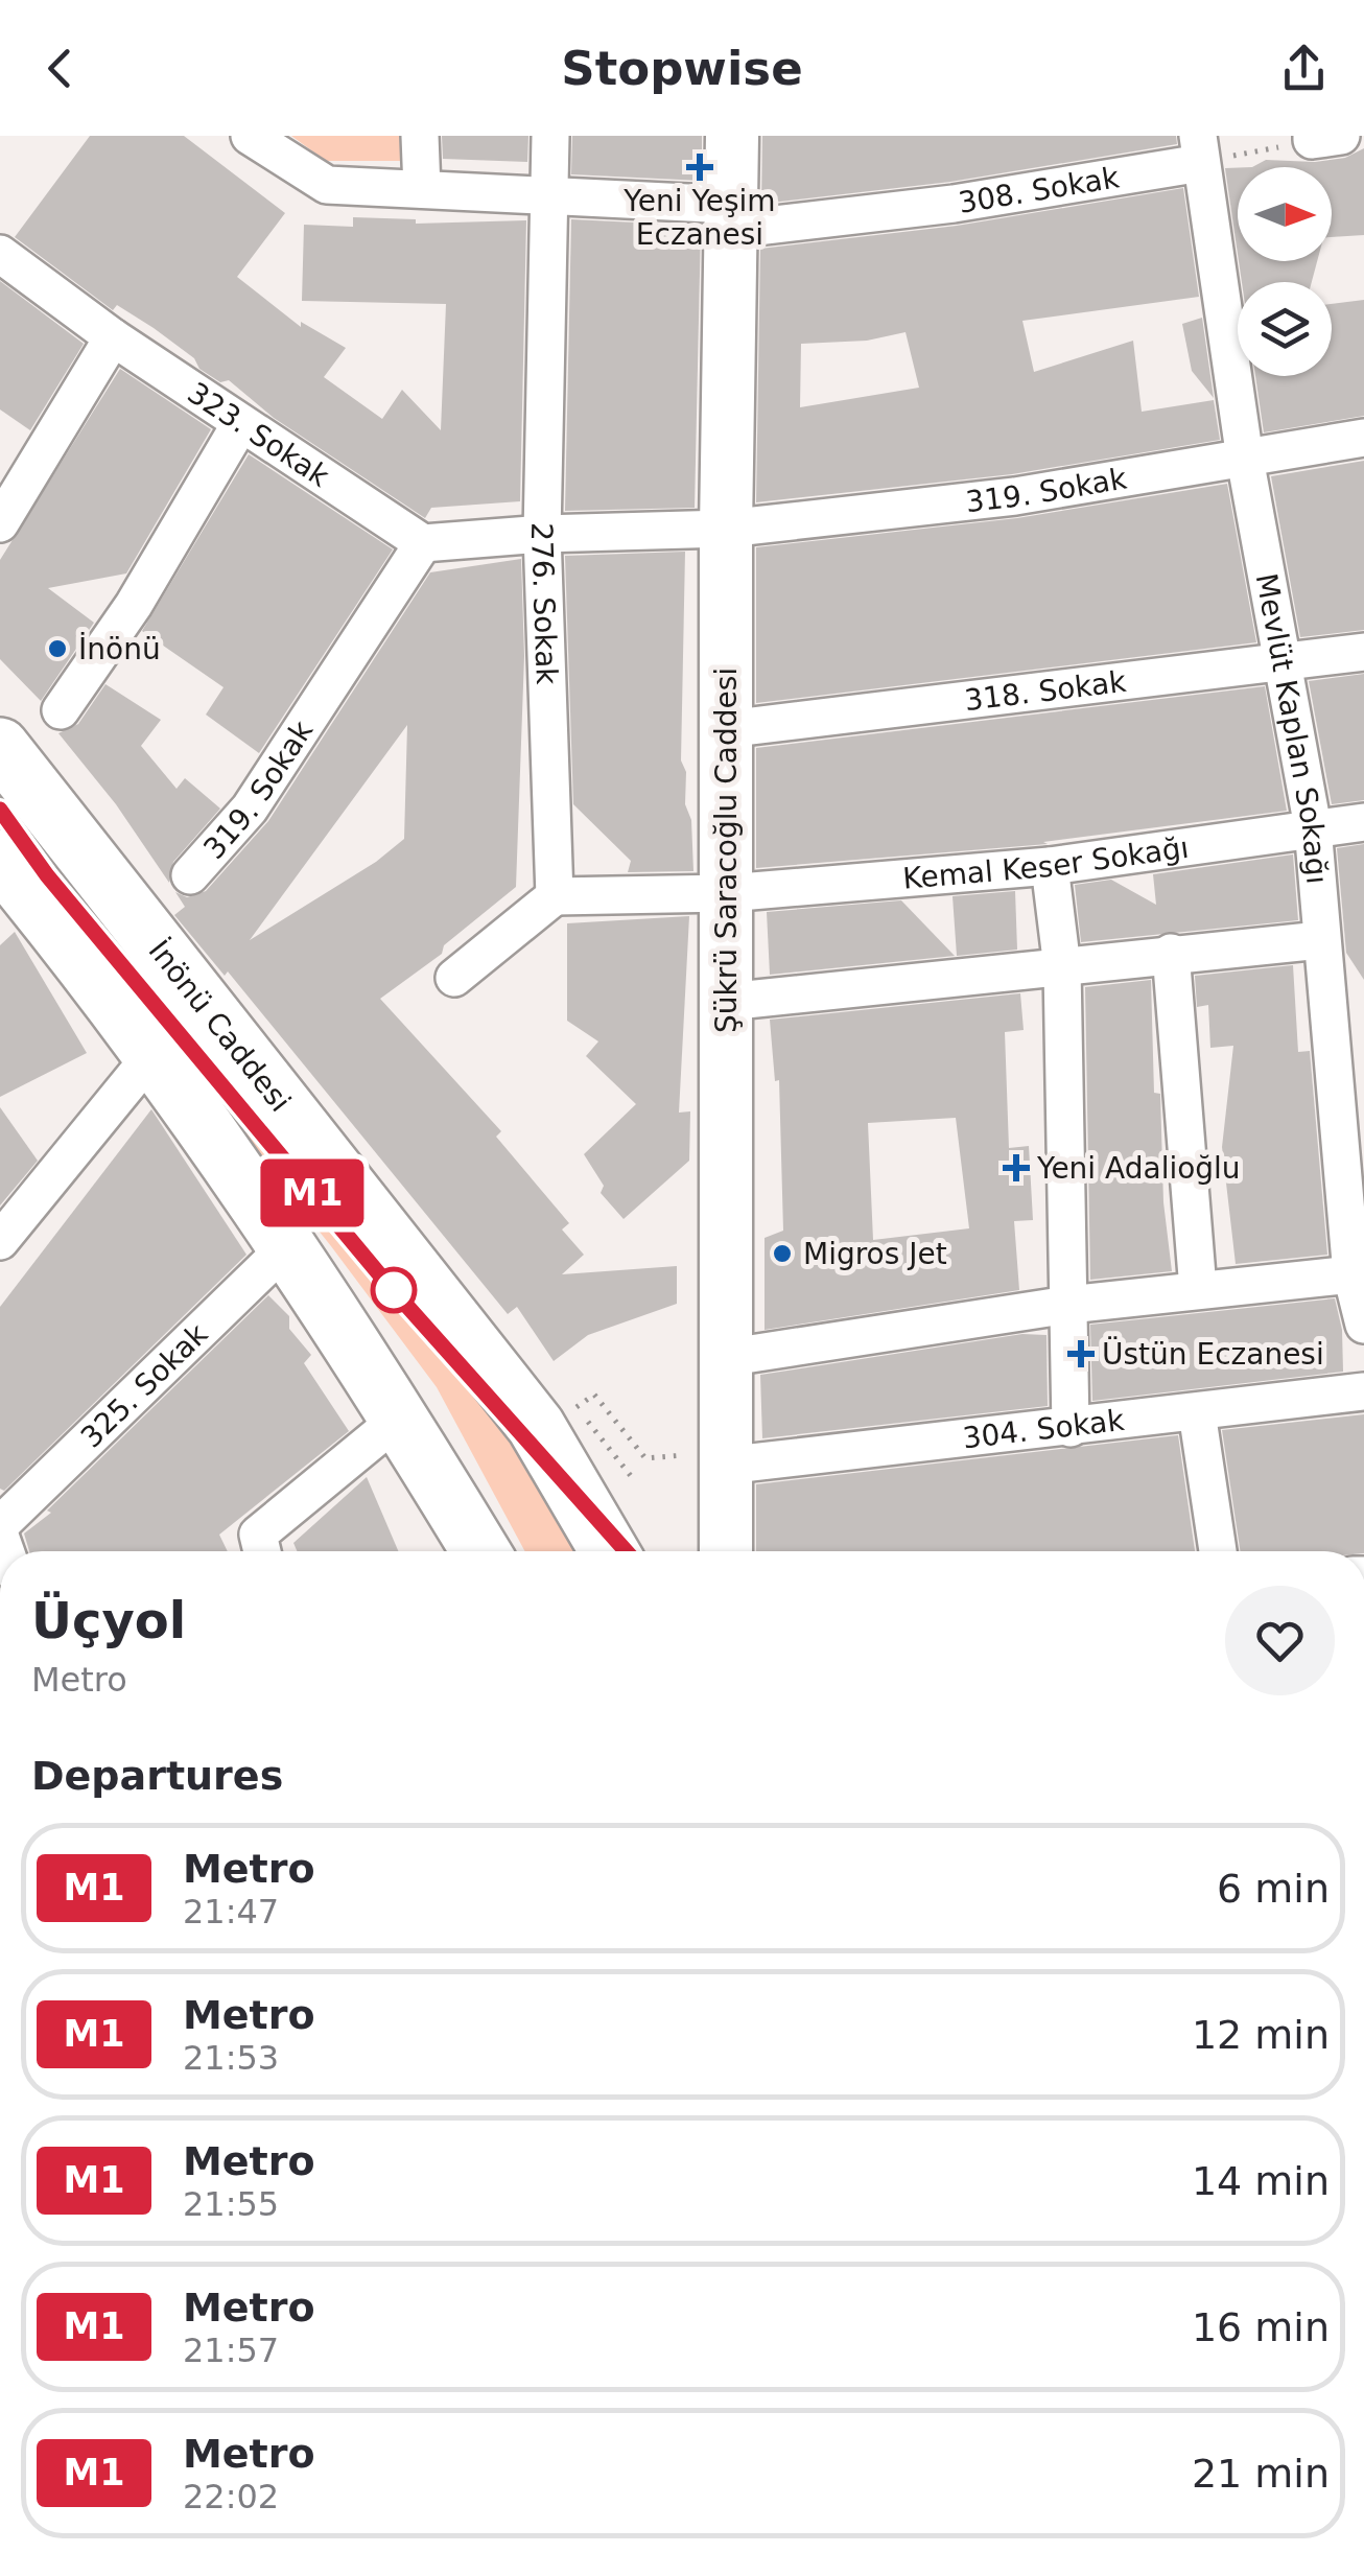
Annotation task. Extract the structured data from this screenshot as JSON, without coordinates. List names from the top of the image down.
{
  "streets": {
    "main road": ["İnönü Caddesi"],
    "street": [
      "308. Sokak",
      "323. Sokak",
      "319. Sokak",
      "276. Sokak",
      "318. Sokak",
      "Mevlüt Kaplan Sokağı",
      "Şükrü Saracoğlu Caddesi",
      "Kemal Keser Sokağı",
      "325. Sokak",
      "304. Sokak"
    ]
  },
  "crossings": [
    ["308. Sokak", "276. Sokak"],
    ["308. Sokak", "Mevlüt Kaplan Sokağı"],
    ["308. Sokak", "Şükrü Saracoğlu Caddesi"],
    ["323. Sokak", "319. Sokak"],
    ["319. Sokak", "276. Sokak"],
    ["319. Sokak", "Mevlüt Kaplan Sokağı"],
    ["319. Sokak", "Şükrü Saracoğlu Caddesi"],
    ["318. Sokak", "Mevlüt Kaplan Sokağı"],
    ["318. Sokak", "Şükrü Saracoğlu Caddesi"],
    ["Mevlüt Kaplan Sokağı", "Kemal Keser Sokağı"],
    ["Şükrü Saracoğlu Caddesi", "Kemal Keser Sokağı"],
    ["Şükrü Saracoğlu Caddesi", "304. Sokak"]
  ],
  "places": {
    "health": ["Yeni Yeşim Eczanesi", "Yeni Adalioğlu", "Üstün Eczanesi"],
    "other": ["İnönü", "Migros Jet"]
  },
  "lines": ["metro line M1"],
  "north": "right",
  "page": {
    "header": "Stopwise",
    "on_map": "M1",
    "heading": [
      ["Üçyol", "Metro"],
      "Departures"
    ],
    "list": [
      {
        "mark": "M1",
        "name": "Metro",
        "note": "21:47",
        "value": "6 min"
      },
      {
        "mark": "M1",
        "name": "Metro",
        "note": "21:53",
        "value": "12 min"
      },
      {
        "mark": "M1",
        "name": "Metro",
        "note": "21:55",
        "value": "14 min"
      },
      {
        "mark": "M1",
        "name": "Metro",
        "note": "21:57",
        "value": "16 min"
      },
      {
        "mark": "M1",
        "name": "Metro",
        "note": "22:02",
        "value": "21 min"
      }
    ]
  }
}
